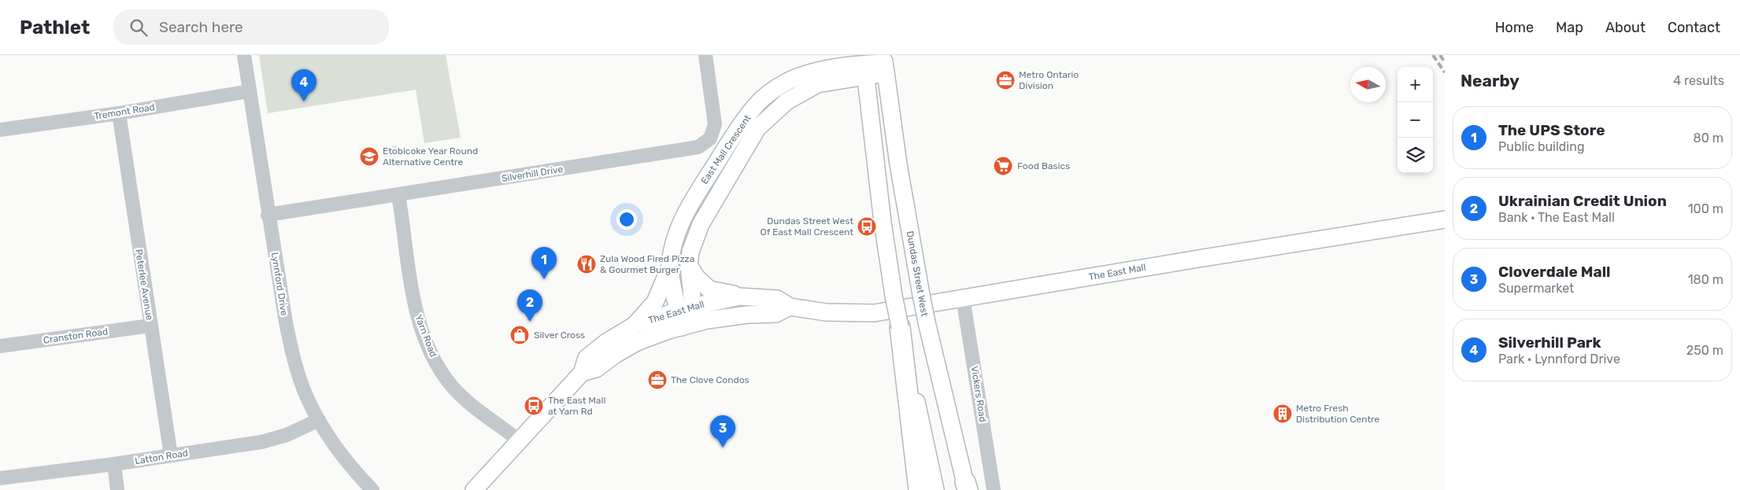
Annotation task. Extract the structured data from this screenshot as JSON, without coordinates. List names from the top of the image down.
{
  "streets": {
    "main road": ["East Mall Crescent", "The East Mall", "Dundas Street West"],
    "street": [
      "Tremont Road",
      "Silverhill Drive",
      "Lynnford Drive",
      "Peterlee Avenue",
      "Cranston Road",
      "Yarn Road",
      "Vickers Road",
      "Latton Road"
    ]
  },
  "crossings": [
    ["Tremont Road", "Lynnford Drive"],
    ["Tremont Road", "Peterlee Avenue"],
    ["East Mall Crescent", "The East Mall"],
    ["East Mall Crescent", "Dundas Street West"],
    ["Silverhill Drive", "Lynnford Drive"],
    ["Silverhill Drive", "Yarn Road"],
    ["The East Mall", "Yarn Road"],
    ["The East Mall", "Vickers Road"],
    ["Lynnford Drive", "Latton Road"],
    ["Peterlee Avenue", "Cranston Road"],
    ["Peterlee Avenue", "Latton Road"]
  ],
  "places": {
    "office": ["Metro Ontario Division", "The Clove Condos"],
    "school or university": ["Etobicoke Year Round Alternative Centre"],
    "supermarket": ["Food Basics"],
    "bus stop": ["Dundas Street West Of East Mall Crescent", "The East Mall at Yarn Rd"],
    "restaurant": ["Zula Wood Fired Pizza & Gourmet Burger"],
    "shop": ["Silver Cross"],
    "building": ["Metro Fresh Distribution Centre"]
  },
  "north": "left",
  "page": {
    "header": "Pathlet",
    "search": "Search here",
    "nav": [
      "Home",
      "Map",
      "About",
      "Contact"
    ],
    "heading": ["Nearby", "4 results"],
    "map_buttons": ["+", "−"],
    "pins": [
      "4",
      "1",
      "2",
      "3"
    ],
    "list": [
      {
        "mark": "1",
        "name": "The UPS Store",
        "note": "Public building",
        "value": "80 m"
      },
      {
        "mark": "2",
        "name": "Ukrainian Credit Union",
        "note": "Bank · The East Mall",
        "value": "100 m"
      },
      {
        "mark": "3",
        "name": "Cloverdale Mall",
        "note": "Supermarket",
        "value": "180 m"
      },
      {
        "mark": "4",
        "name": "Silverhill Park",
        "note": "Park · Lynnford Drive",
        "value": "250 m"
      }
    ]
  }
}
